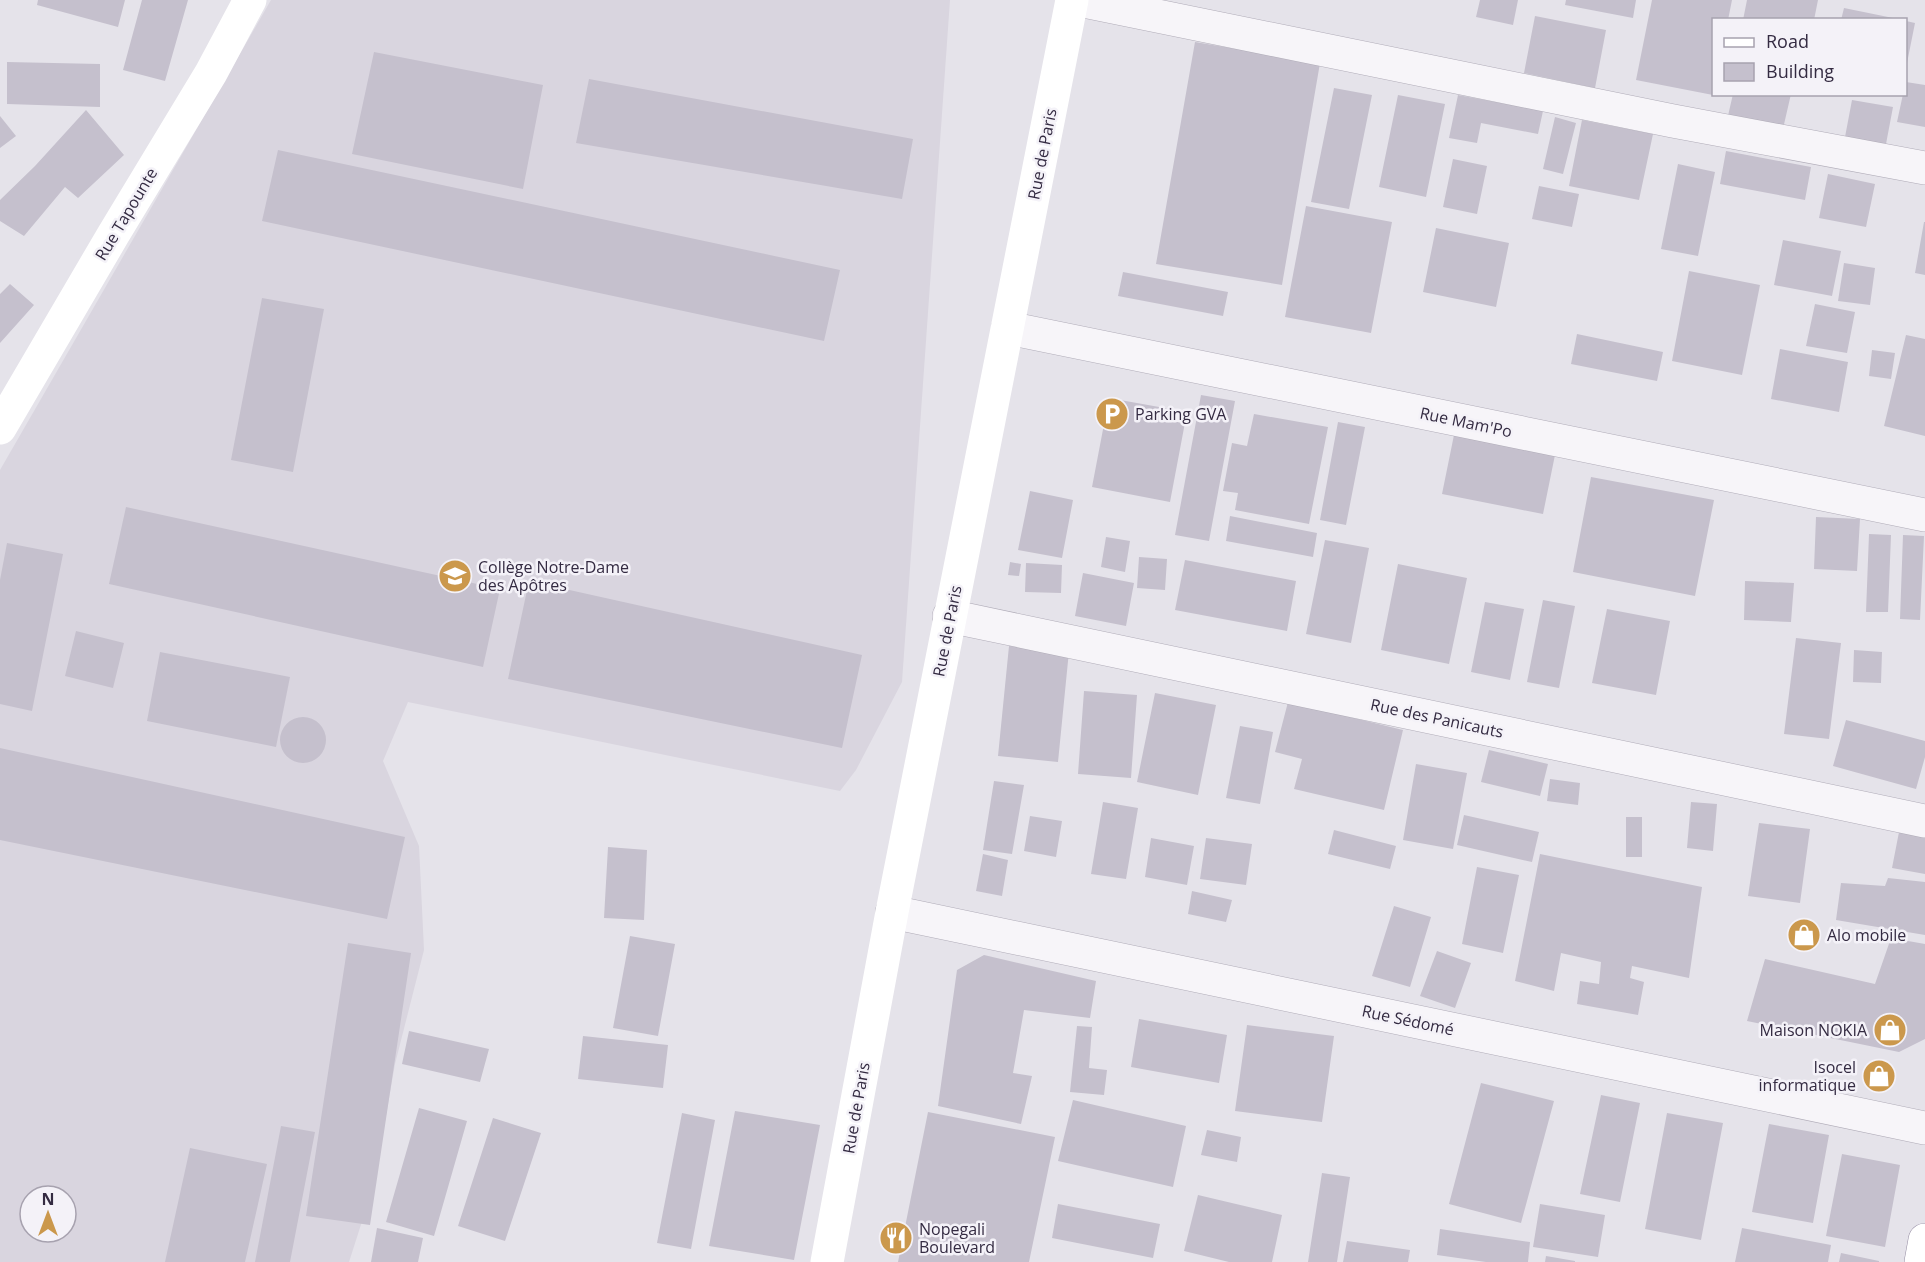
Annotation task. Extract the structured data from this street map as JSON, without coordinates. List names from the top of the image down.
{
  "streets": {
    "main road": ["Rue de Paris", "Rue Tapounte"],
    "street": ["Rue Mam'Po", "Rue des Panicauts", "Rue Sédomé"]
  },
  "crossings": [
    ["Rue de Paris", "Rue Mam'Po"],
    ["Rue de Paris", "Rue des Panicauts"],
    ["Rue de Paris", "Rue Sédomé"]
  ],
  "places": {
    "parking": ["Parking GVA"],
    "school or university": ["Collège Notre-Dame des Apôtres"],
    "shop": ["Alo mobile", "Maison NOKIA", "Isocel informatique"],
    "restaurant": ["Nopegali Boulevard"]
  },
  "legend": ["Road", "Building"],
  "north": "top"
}
